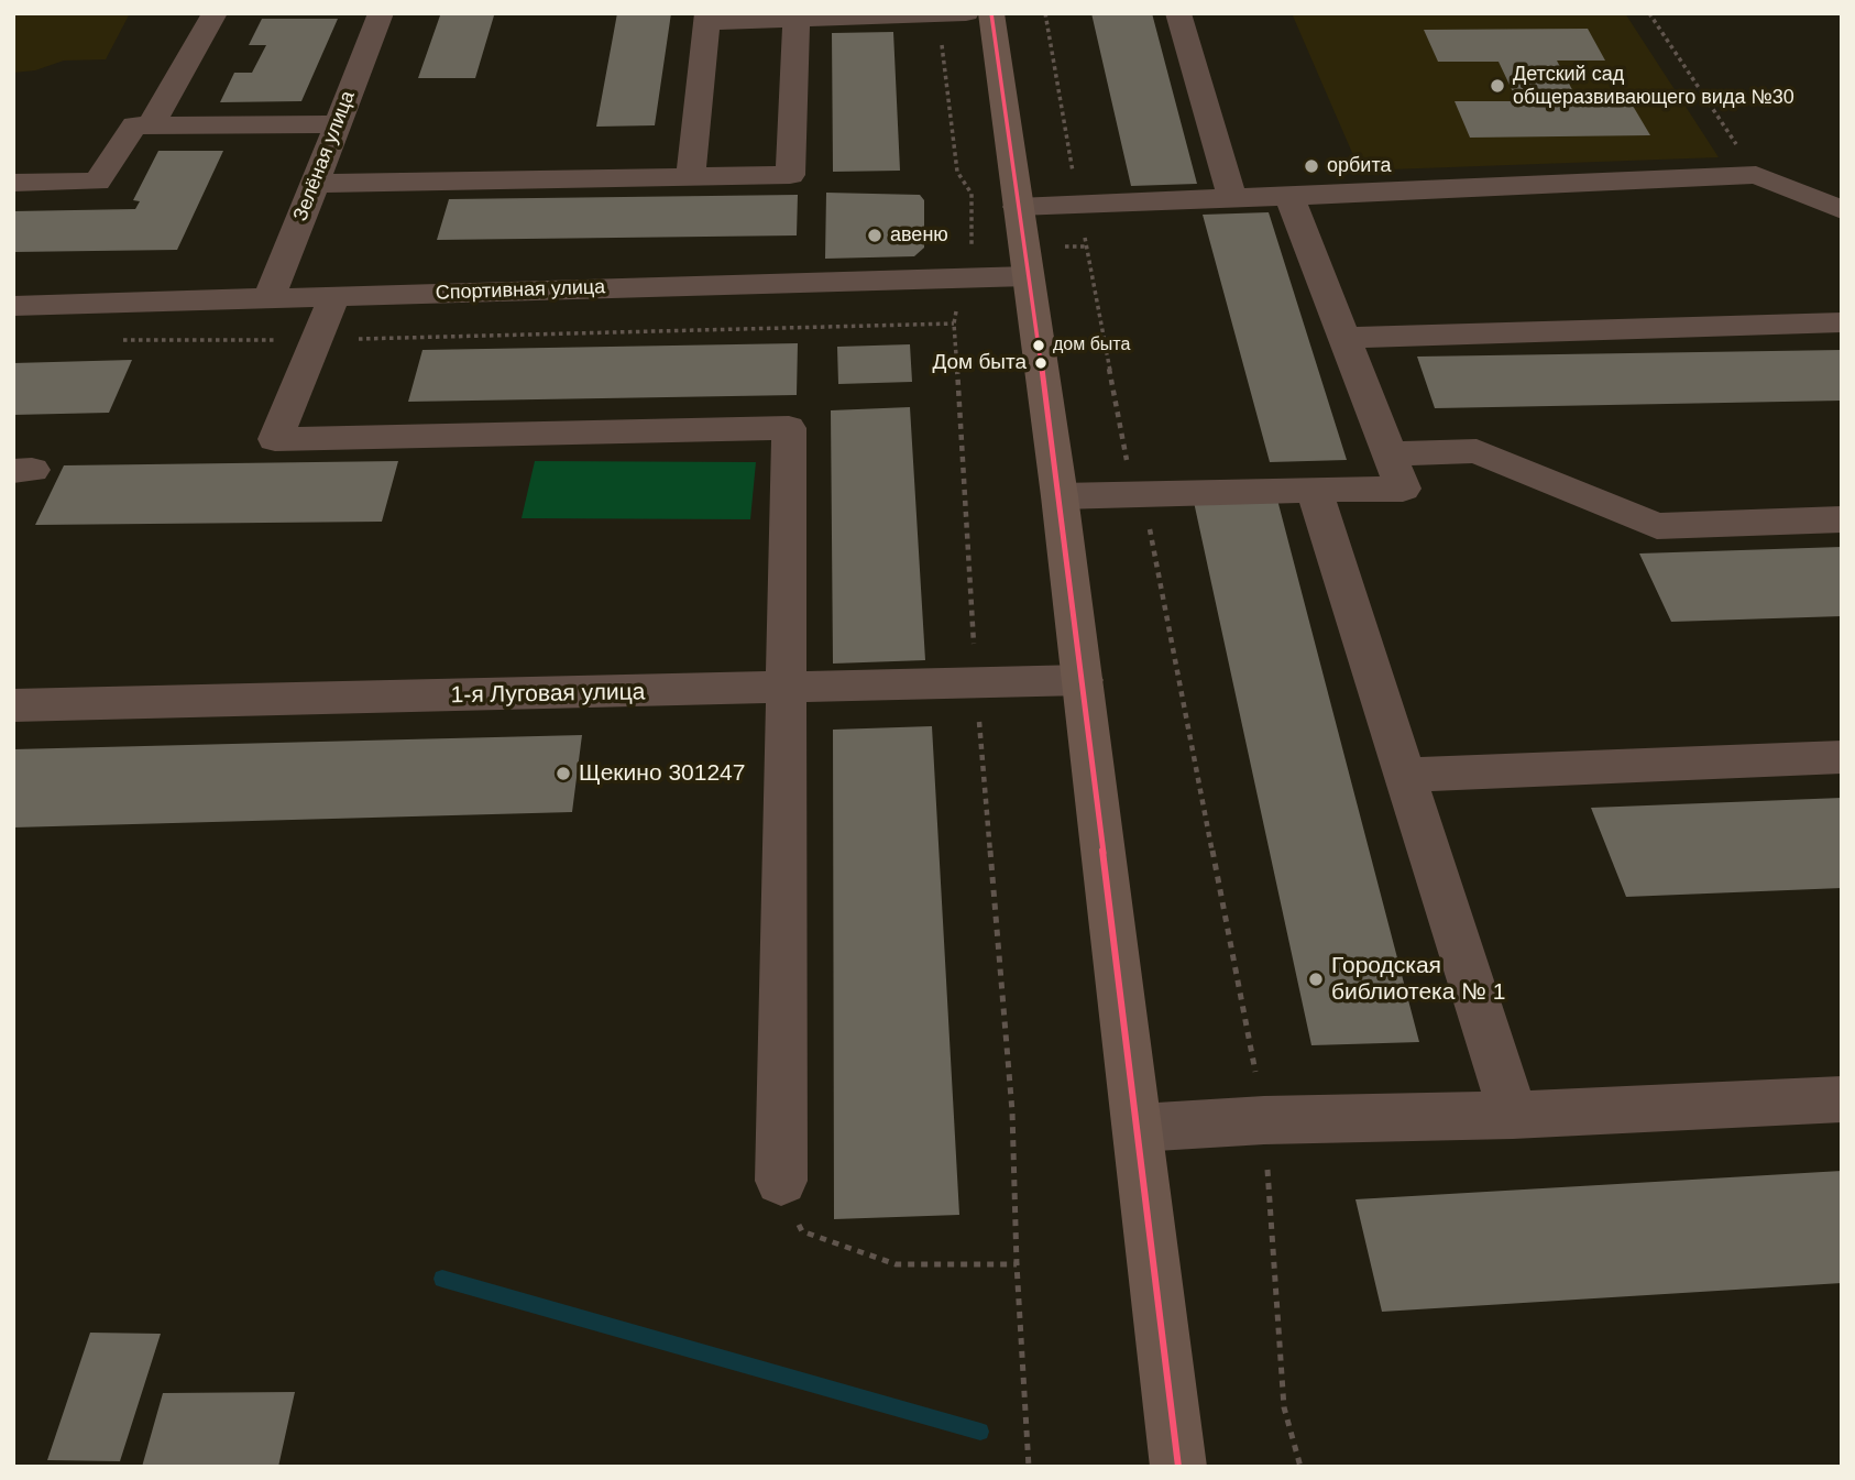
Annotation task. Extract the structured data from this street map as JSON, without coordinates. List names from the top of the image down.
{
  "streets": {
    "street": ["Зелёная улица", "Спортивная улица", "1-я Луговая улица"]
  },
  "crossings": [
    ["Зелёная улица", "Спортивная улица"]
  ],
  "places": [
    "Детский сад общеразвивающего вида №30",
    "орбита",
    "авеню",
    "дом быта",
    "Дом быта",
    "Щекино 301247",
    "Городская библиотека № 1"
  ]
}
